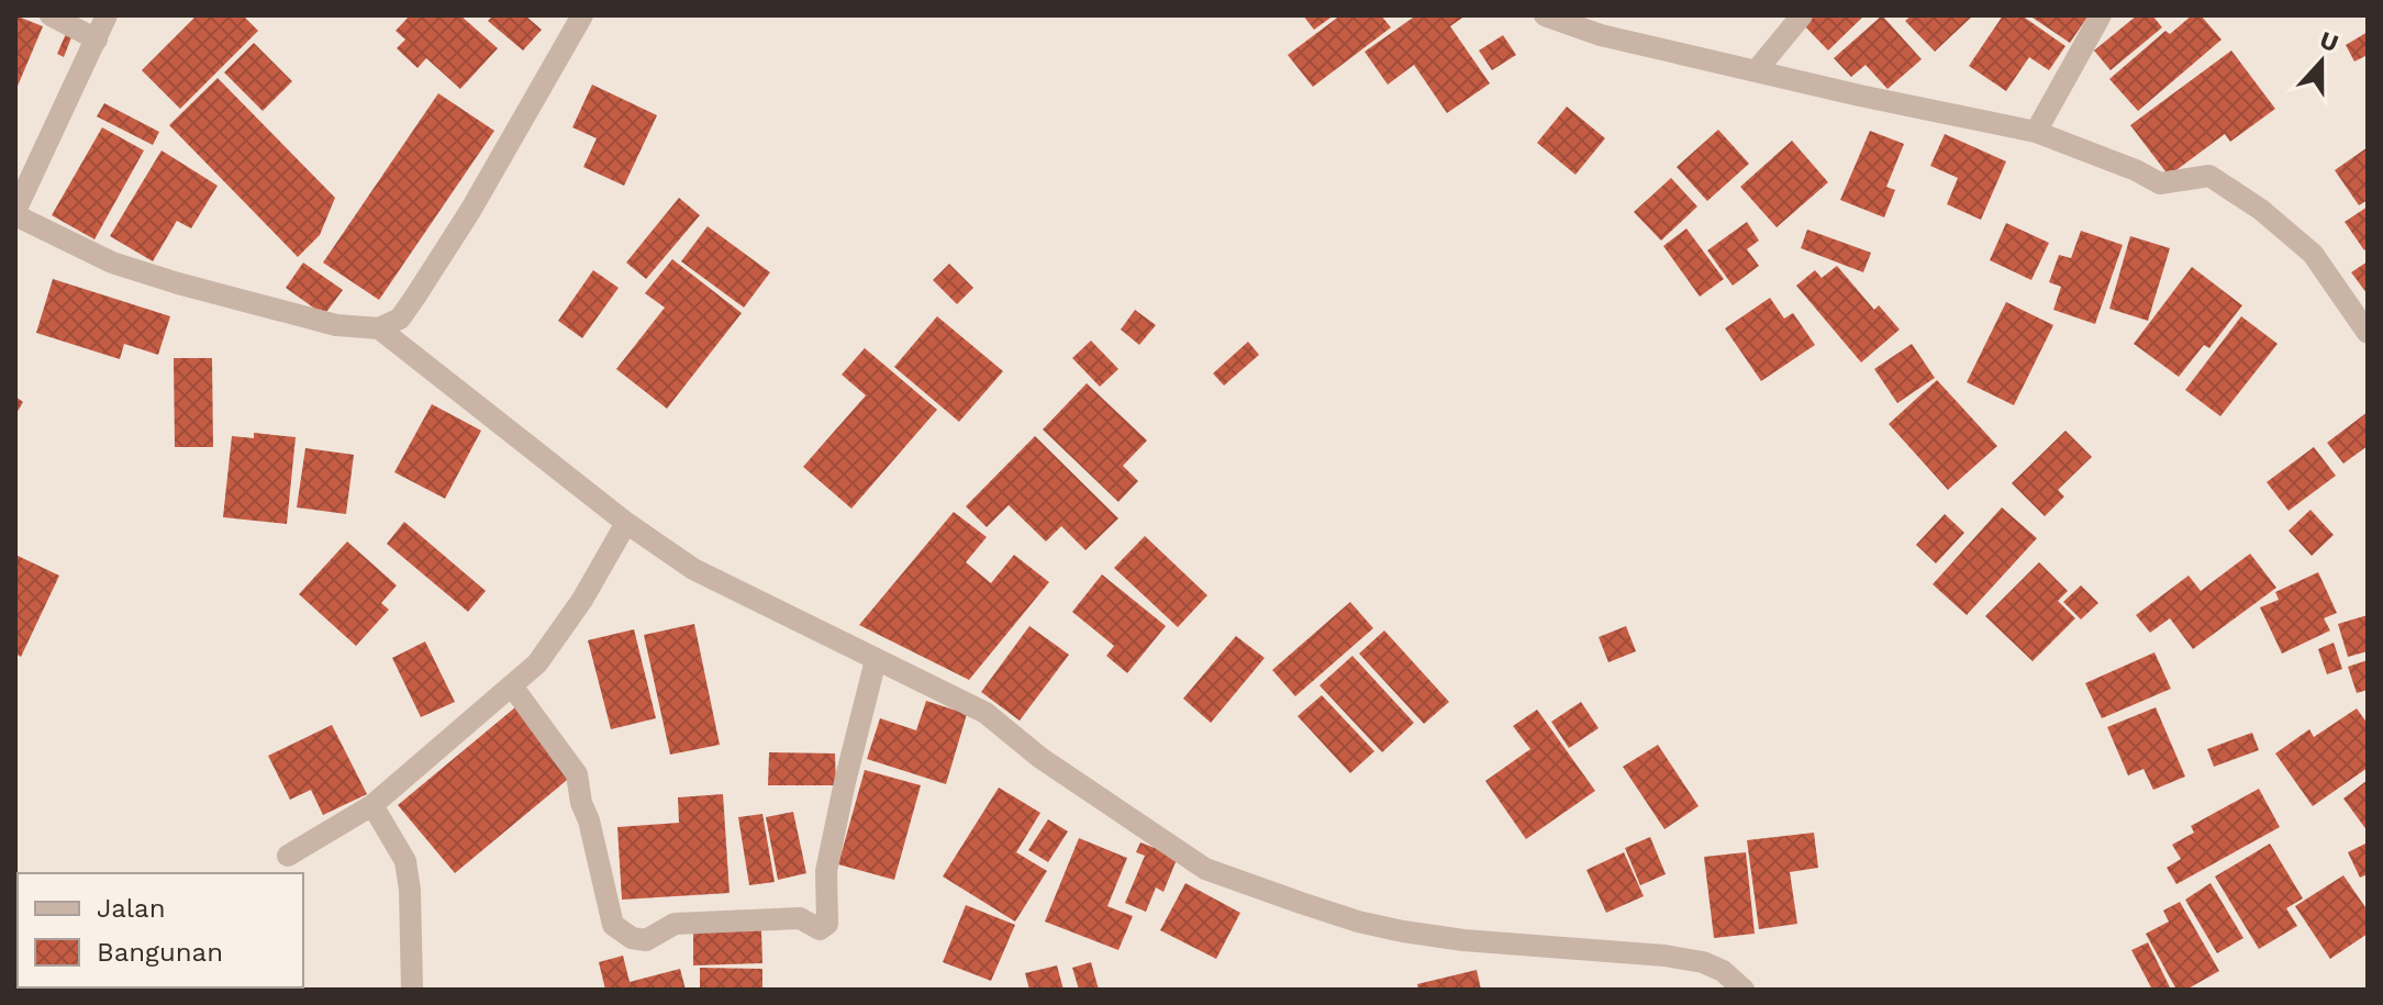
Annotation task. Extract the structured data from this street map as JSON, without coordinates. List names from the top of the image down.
{
  "legend": ["Jalan", "Bangunan"],
  "north": "top"
}
